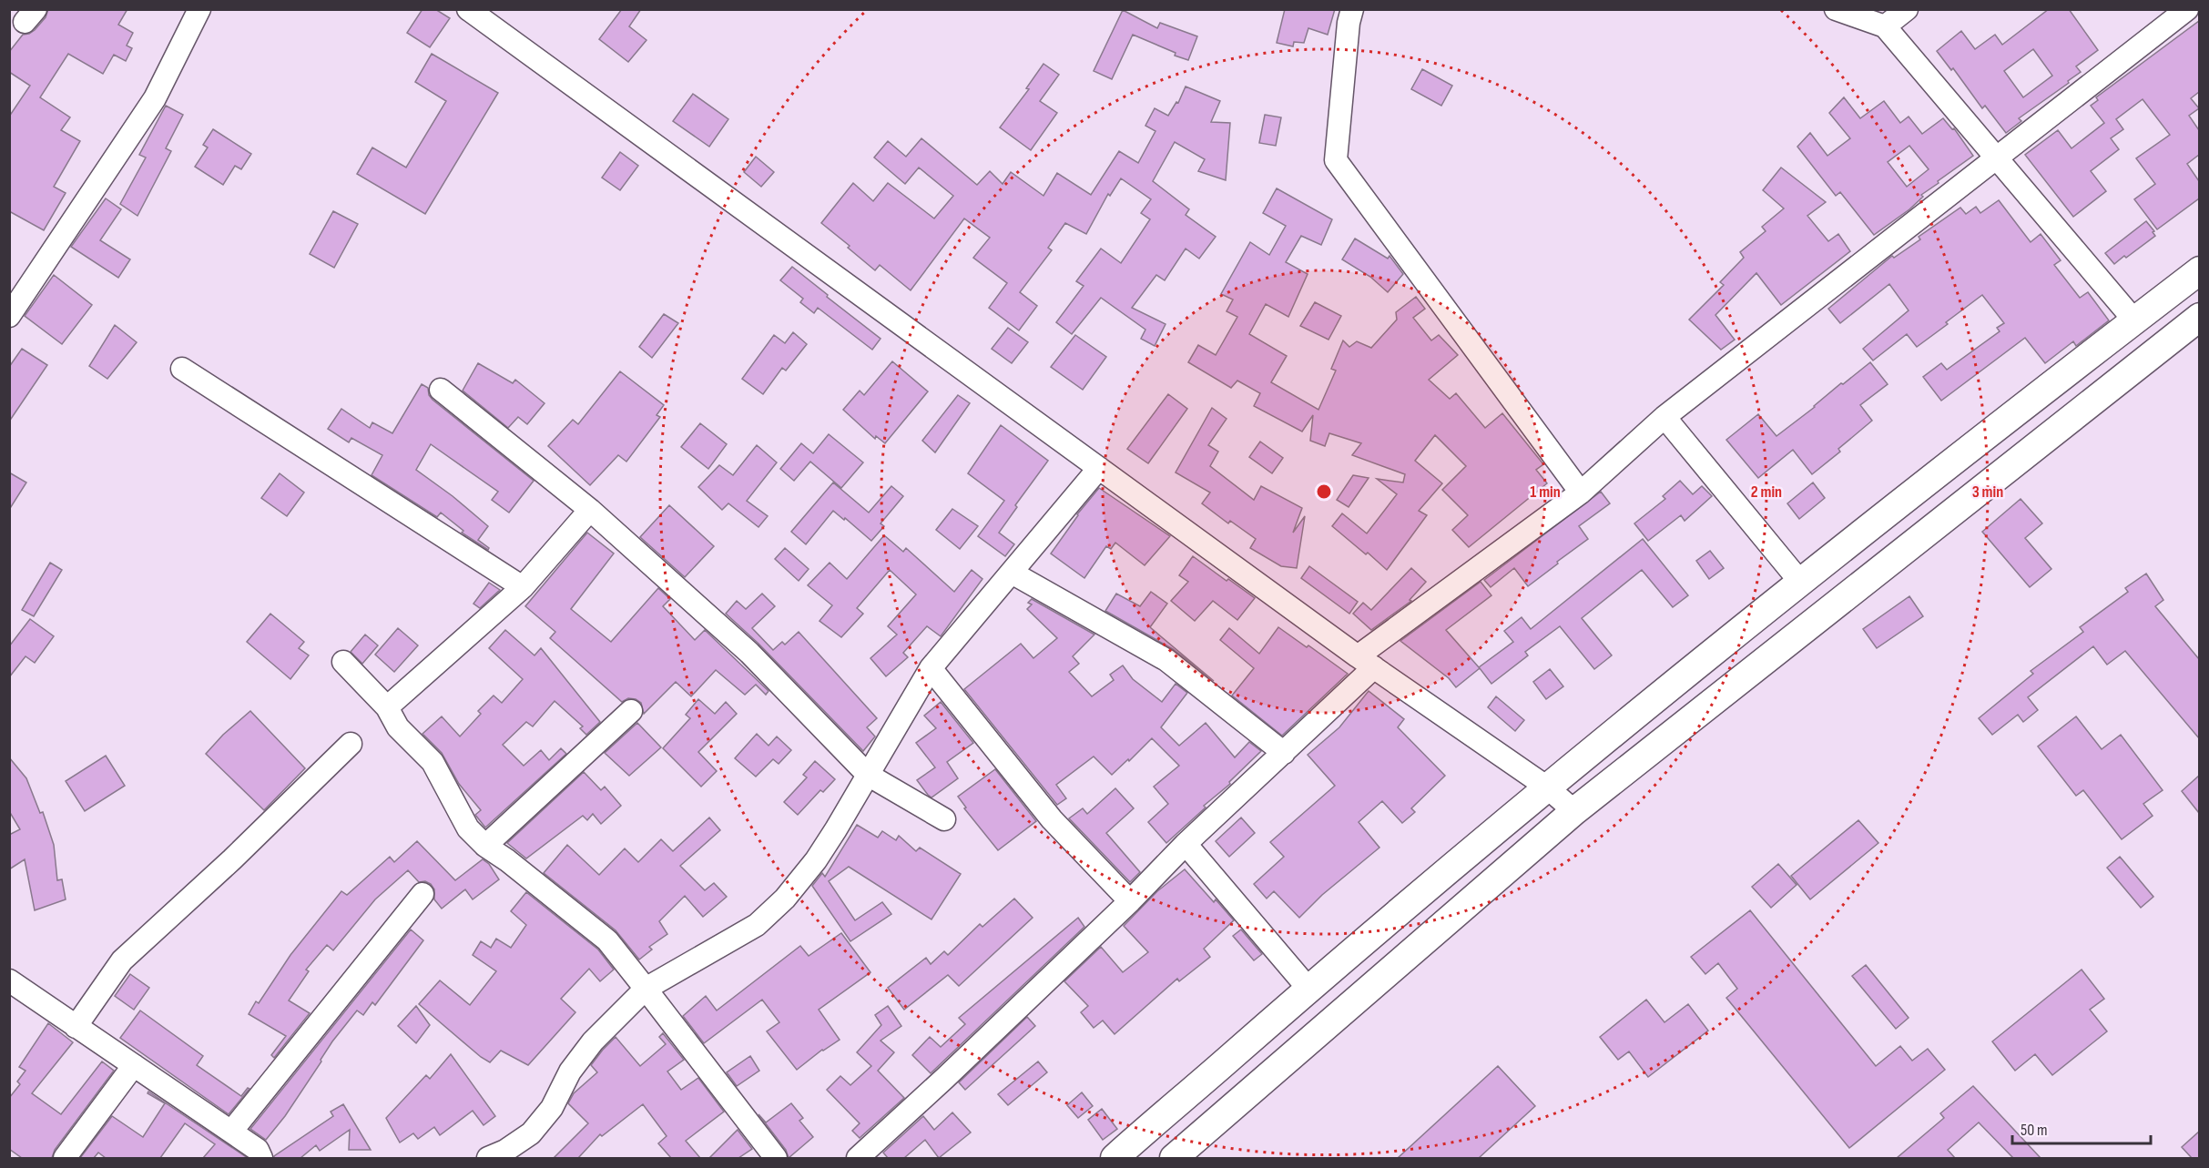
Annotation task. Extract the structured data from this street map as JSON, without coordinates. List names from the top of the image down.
{
  "scale_bar": "50 m",
  "rings": ["1 min", "2 min", "3 min"]
}
